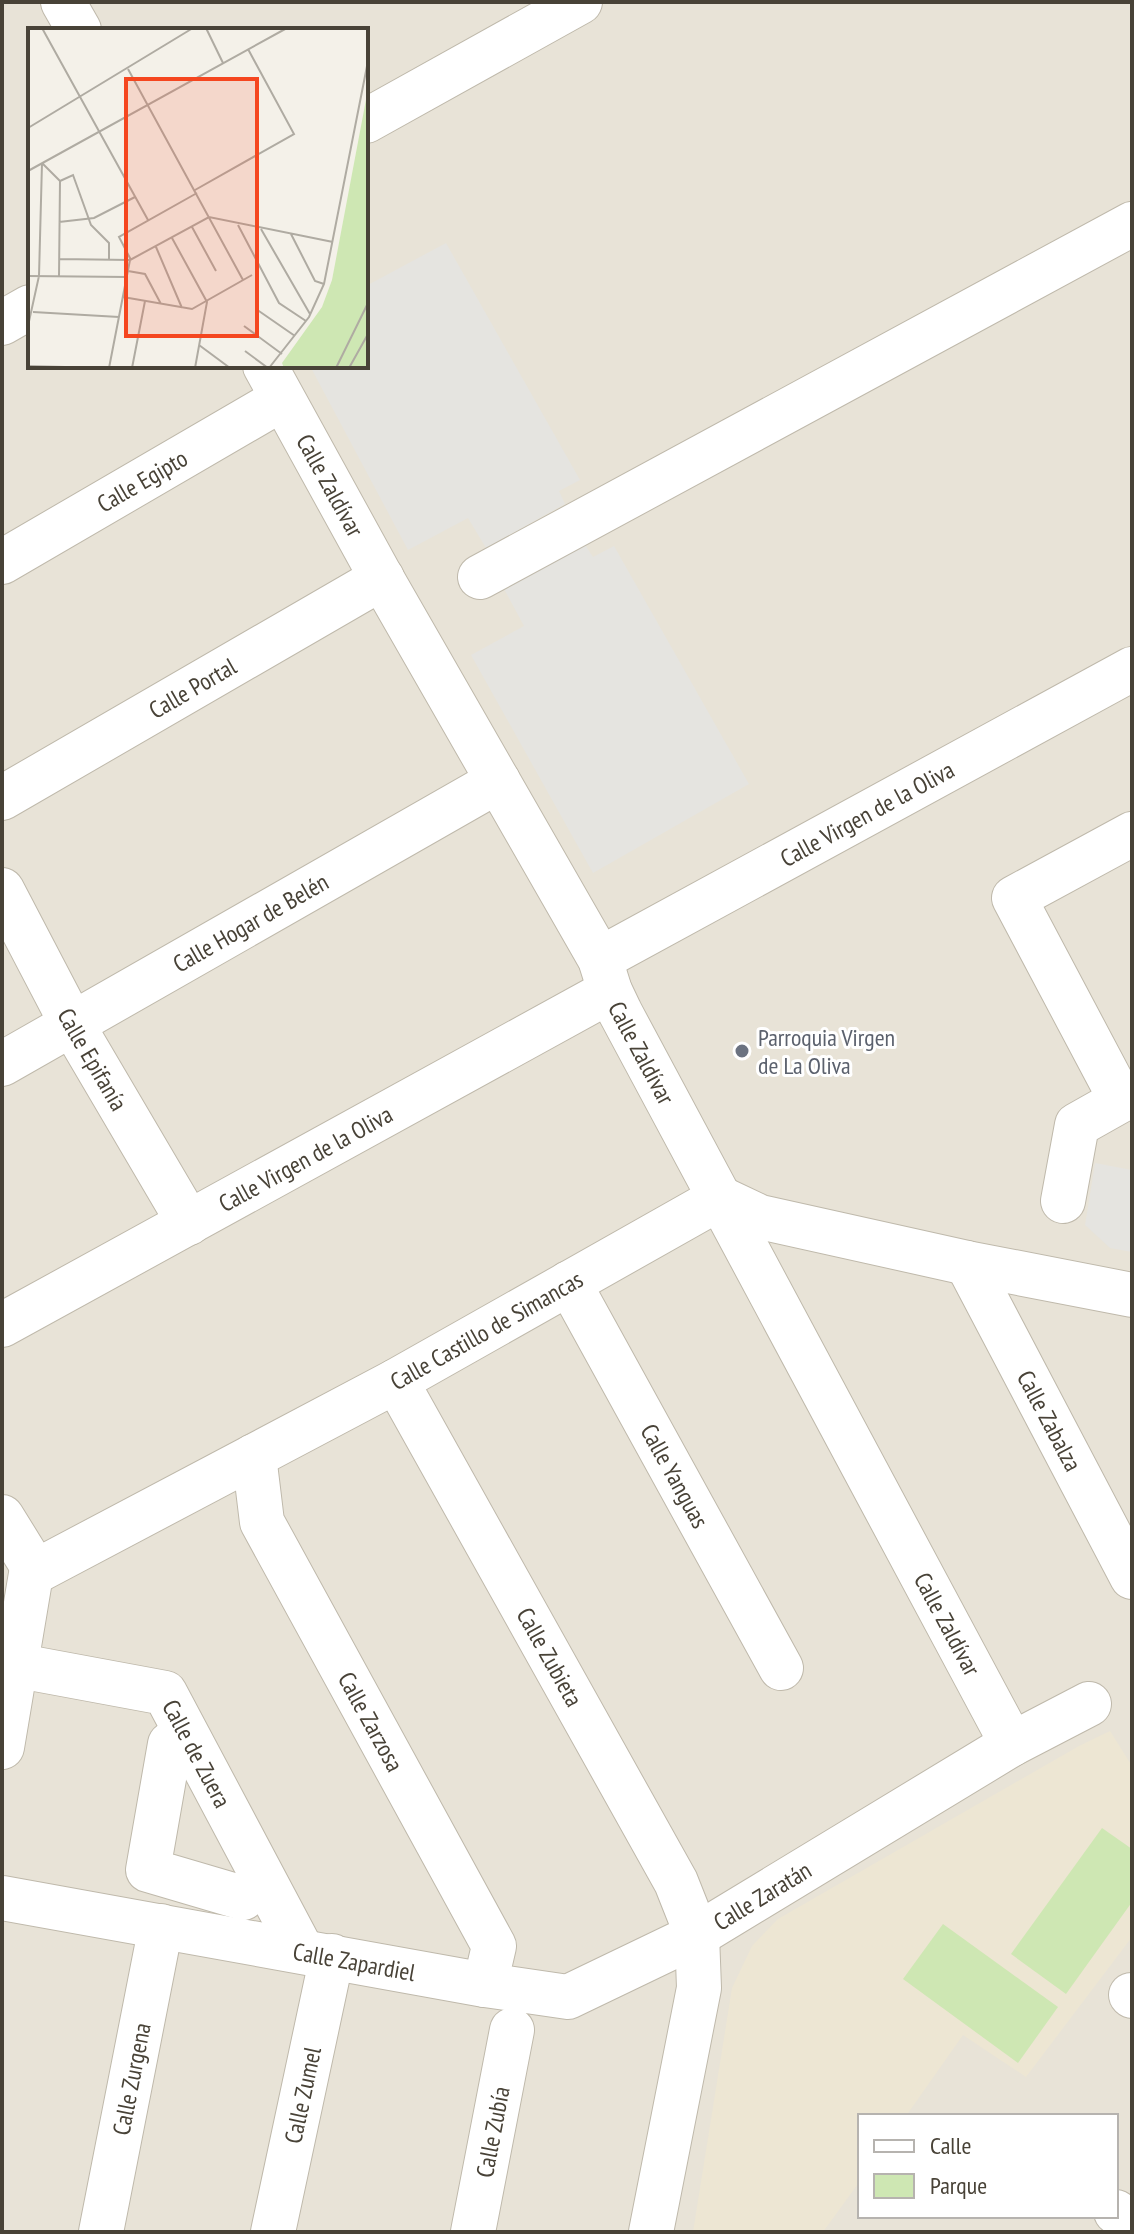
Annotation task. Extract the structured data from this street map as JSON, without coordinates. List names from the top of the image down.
{
  "streets": {
    "street": [
      "Calle Egipto",
      "Calle Zaldívar",
      "Calle Portal",
      "Calle Virgen de la Oliva",
      "Calle Hogar de Belén",
      "Calle Epifanía",
      "Calle Castillo de Simancas",
      "Calle Zabalza",
      "Calle Yanguas",
      "Calle Zubieta",
      "Calle Zarzosa",
      "Calle de Zuera",
      "Calle Zaratán",
      "Calle Zapardiel",
      "Calle Zurgena",
      "Calle Zumel",
      "Calle Zubía"
    ]
  },
  "crossings": [
    ["Calle Egipto", "Calle Zaldívar"],
    ["Calle Zaldívar", "Calle Portal"],
    ["Calle Zaldívar", "Calle Virgen de la Oliva"],
    ["Calle Zaldívar", "Calle Hogar de Belén"],
    ["Calle Zaldívar", "Calle Castillo de Simancas"],
    ["Calle Zaldívar", "Calle Zaratán"],
    ["Calle Virgen de la Oliva", "Calle Epifanía"],
    ["Calle Hogar de Belén", "Calle Epifanía"],
    ["Calle Castillo de Simancas", "Calle Yanguas"],
    ["Calle Castillo de Simancas", "Calle Zubieta"],
    ["Calle Castillo de Simancas", "Calle Zarzosa"],
    ["Calle Zubieta", "Calle Zaratán"],
    ["Calle Zubieta", "Calle Zapardiel"],
    ["Calle Zarzosa", "Calle Zapardiel"],
    ["Calle de Zuera", "Calle Zapardiel"],
    ["Calle de Zuera", "Calle Zumel"],
    ["Calle Zaratán", "Calle Zapardiel"],
    ["Calle Zapardiel", "Calle Zurgena"],
    ["Calle Zapardiel", "Calle Zumel"]
  ],
  "places": ["Parroquia Virgen de La Oliva"],
  "legend": ["Calle", "Parque"]
}
